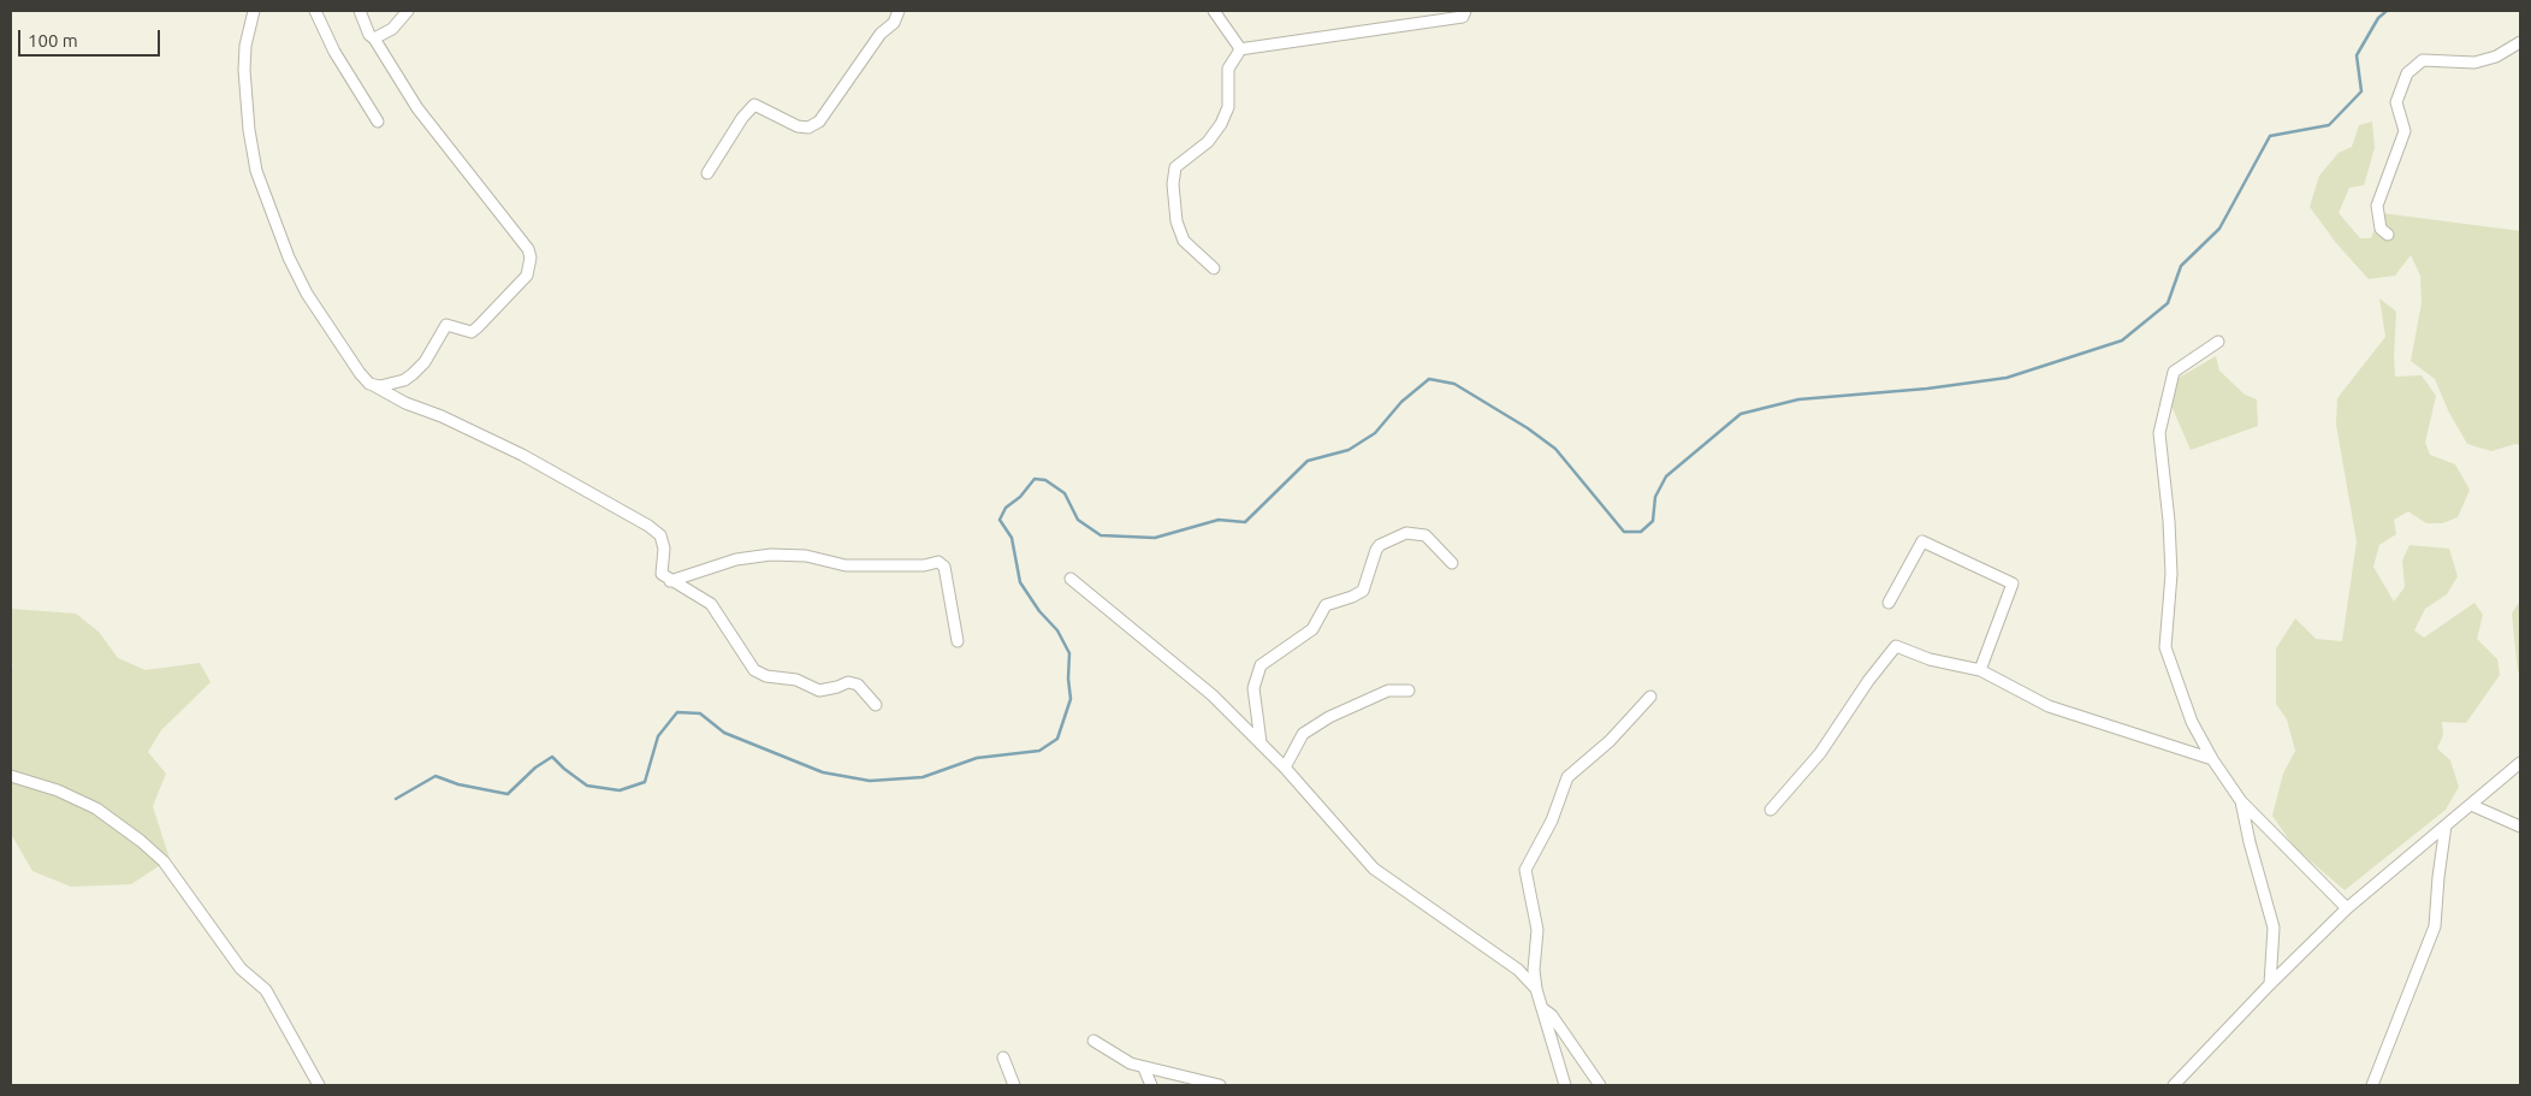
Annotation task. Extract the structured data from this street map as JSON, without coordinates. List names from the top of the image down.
{
  "scale_bar": "100 m"
}
